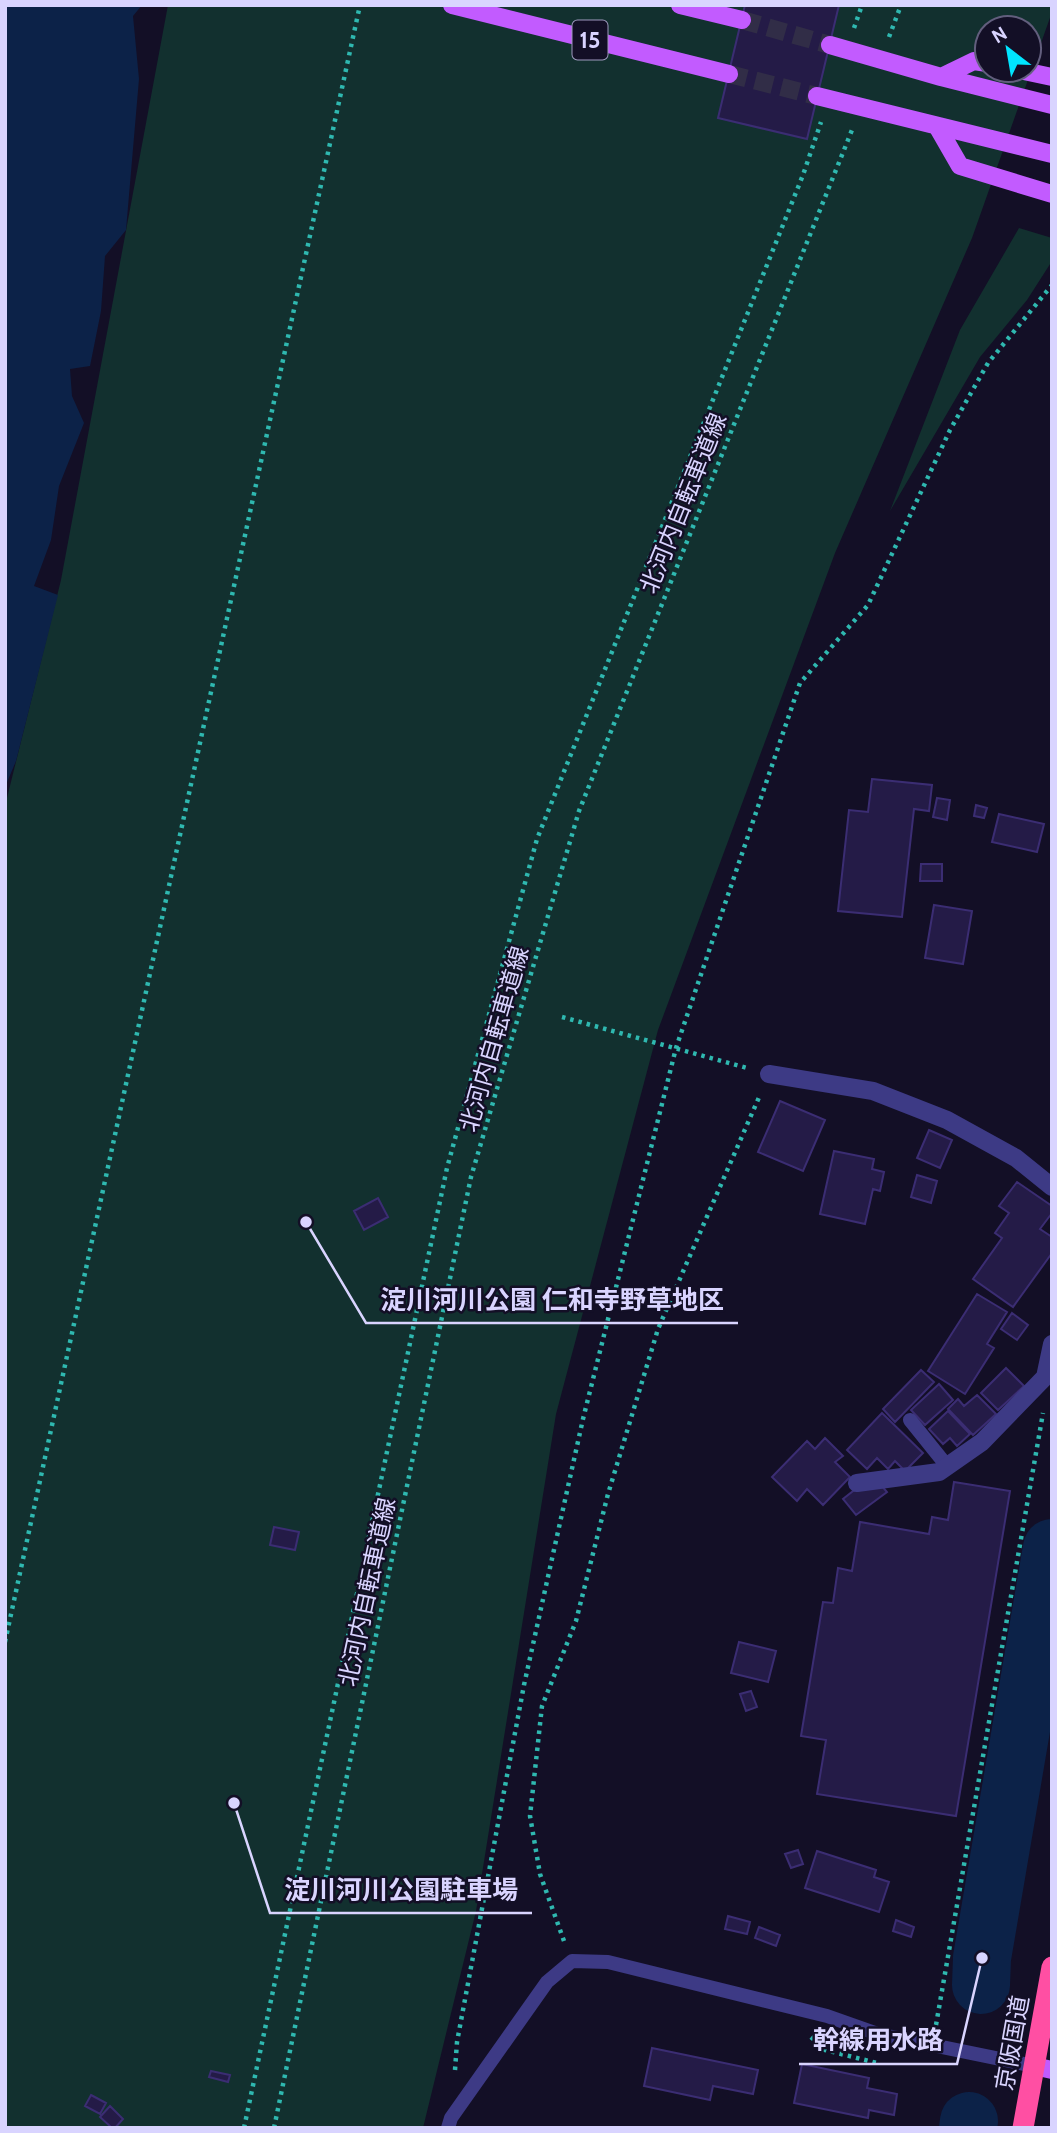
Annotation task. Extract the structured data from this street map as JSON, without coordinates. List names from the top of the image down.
{
  "streets": {
    "highway": ["京阪国道"],
    "main road": ["15"],
    "path": ["北河内自転車道線"]
  },
  "places": ["淀川河川公園 仁和寺野草地区", "淀川河川公園駐車場", "幹線用水路"],
  "north": "top left"
}
